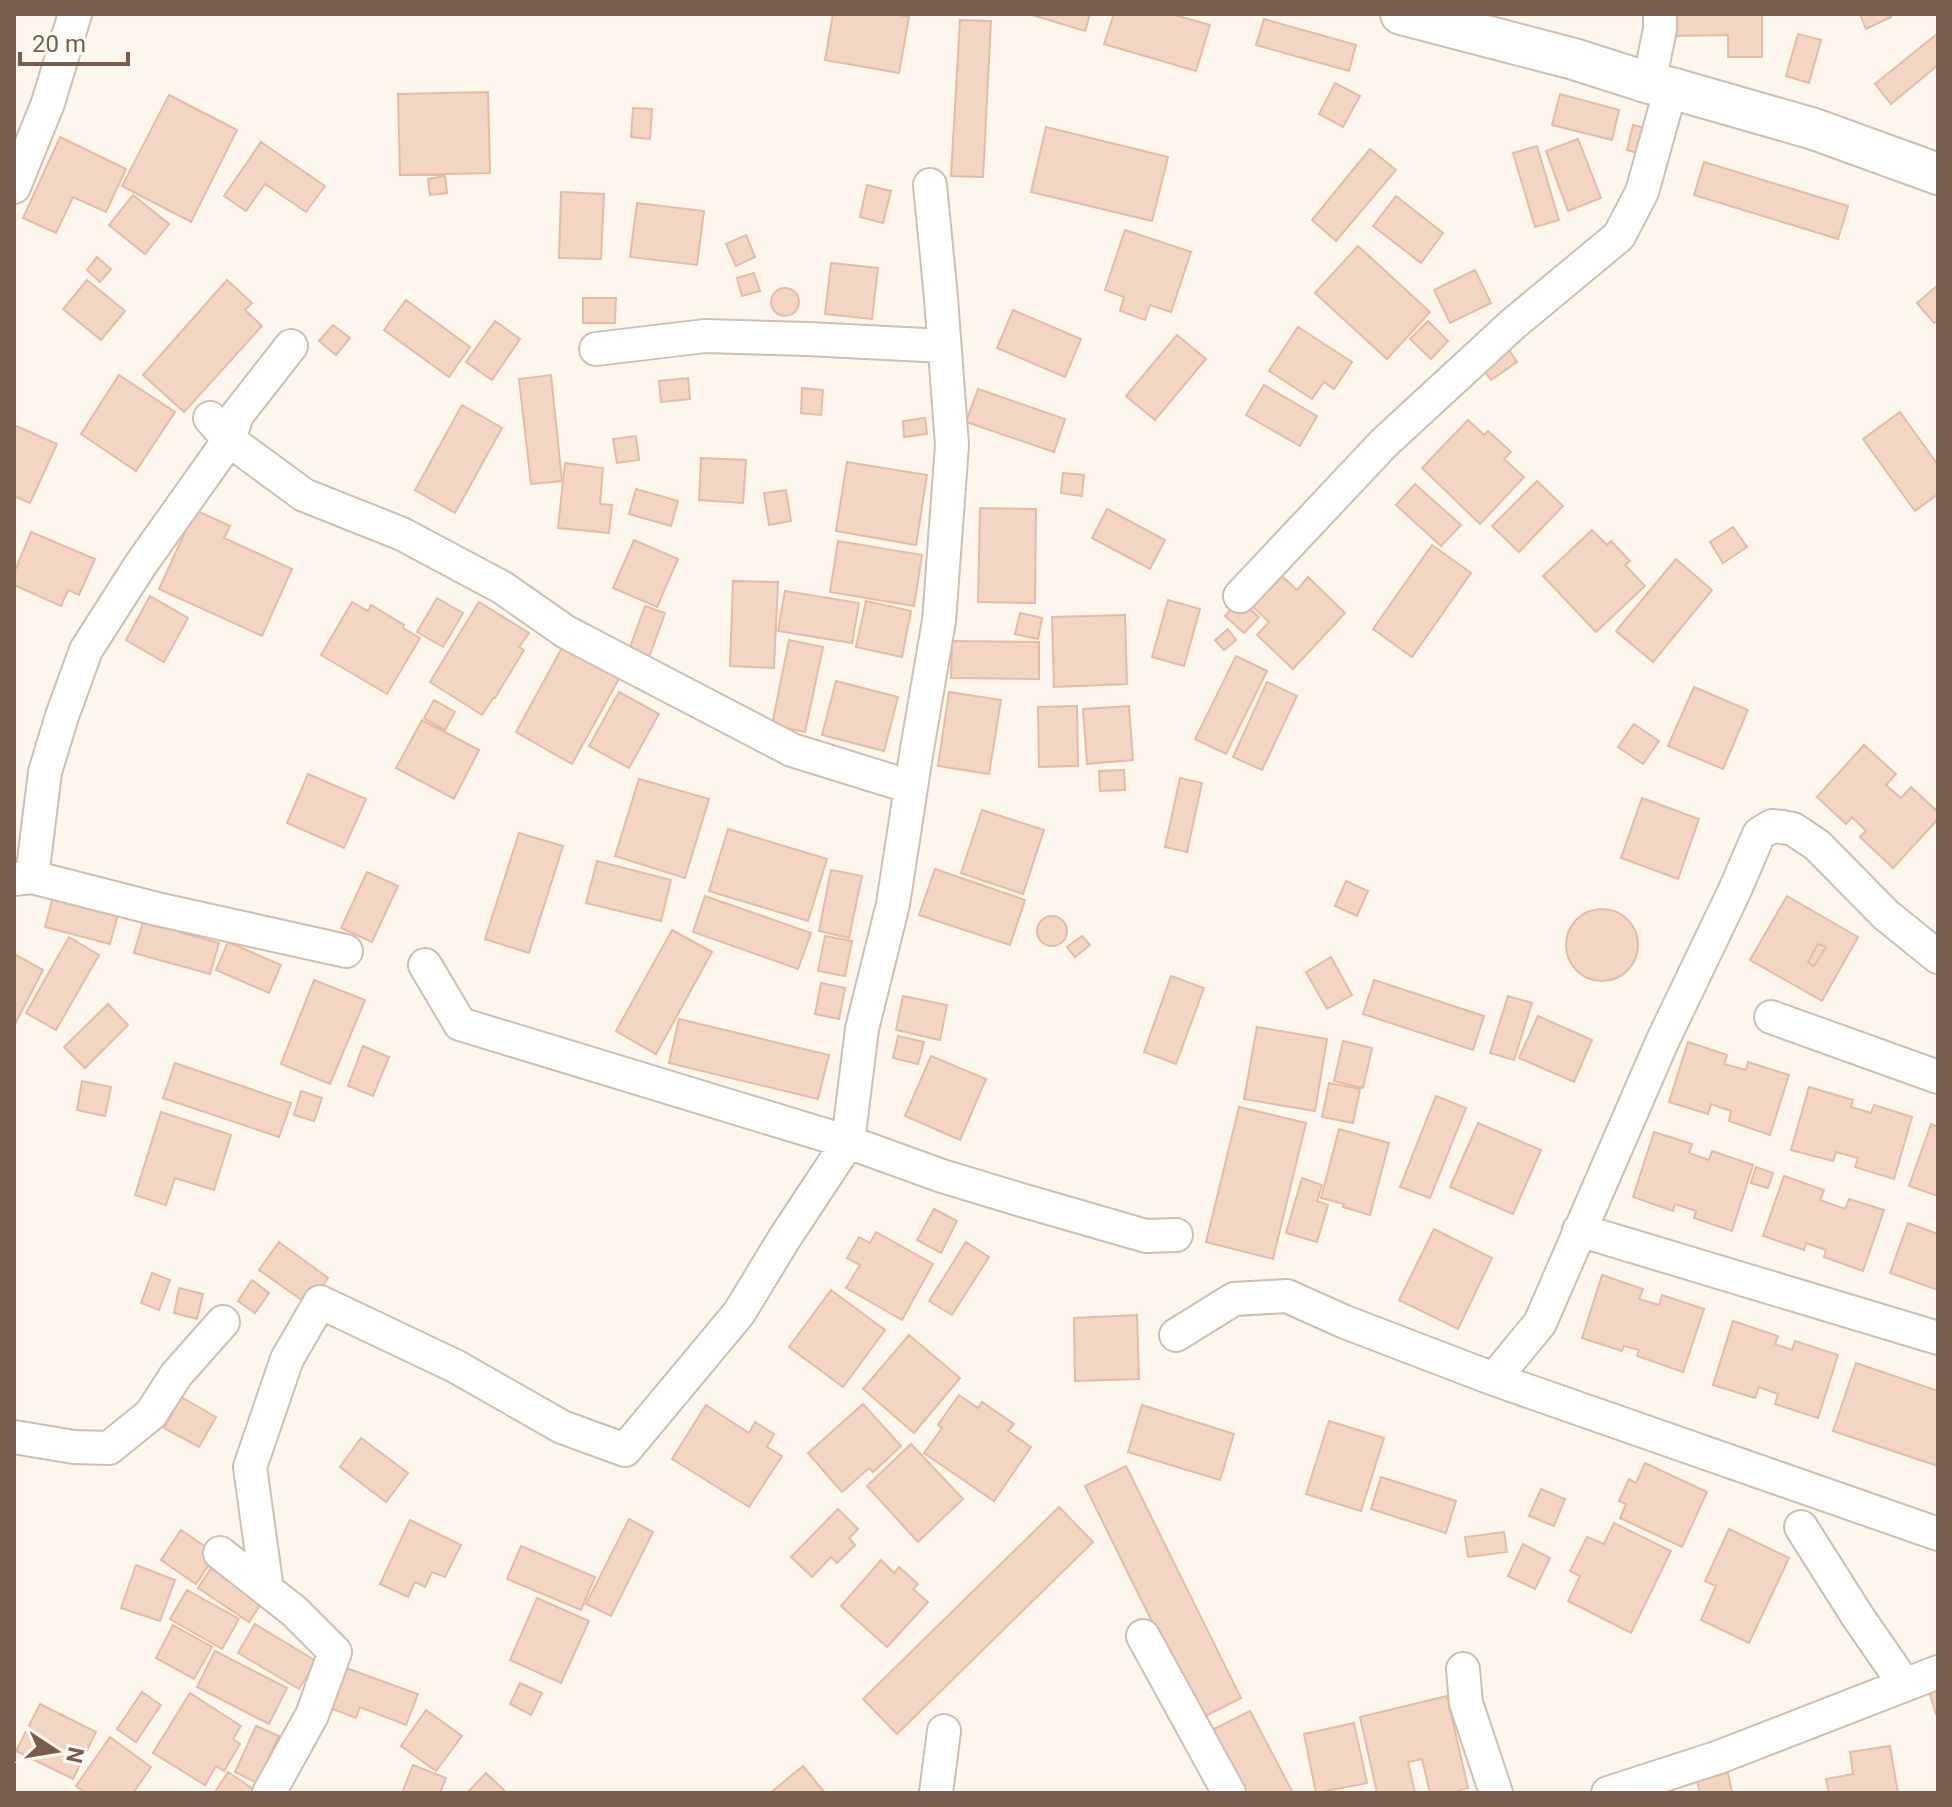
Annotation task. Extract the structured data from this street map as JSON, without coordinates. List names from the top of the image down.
{
  "scale_bar": "20 m",
  "north": "right"
}
